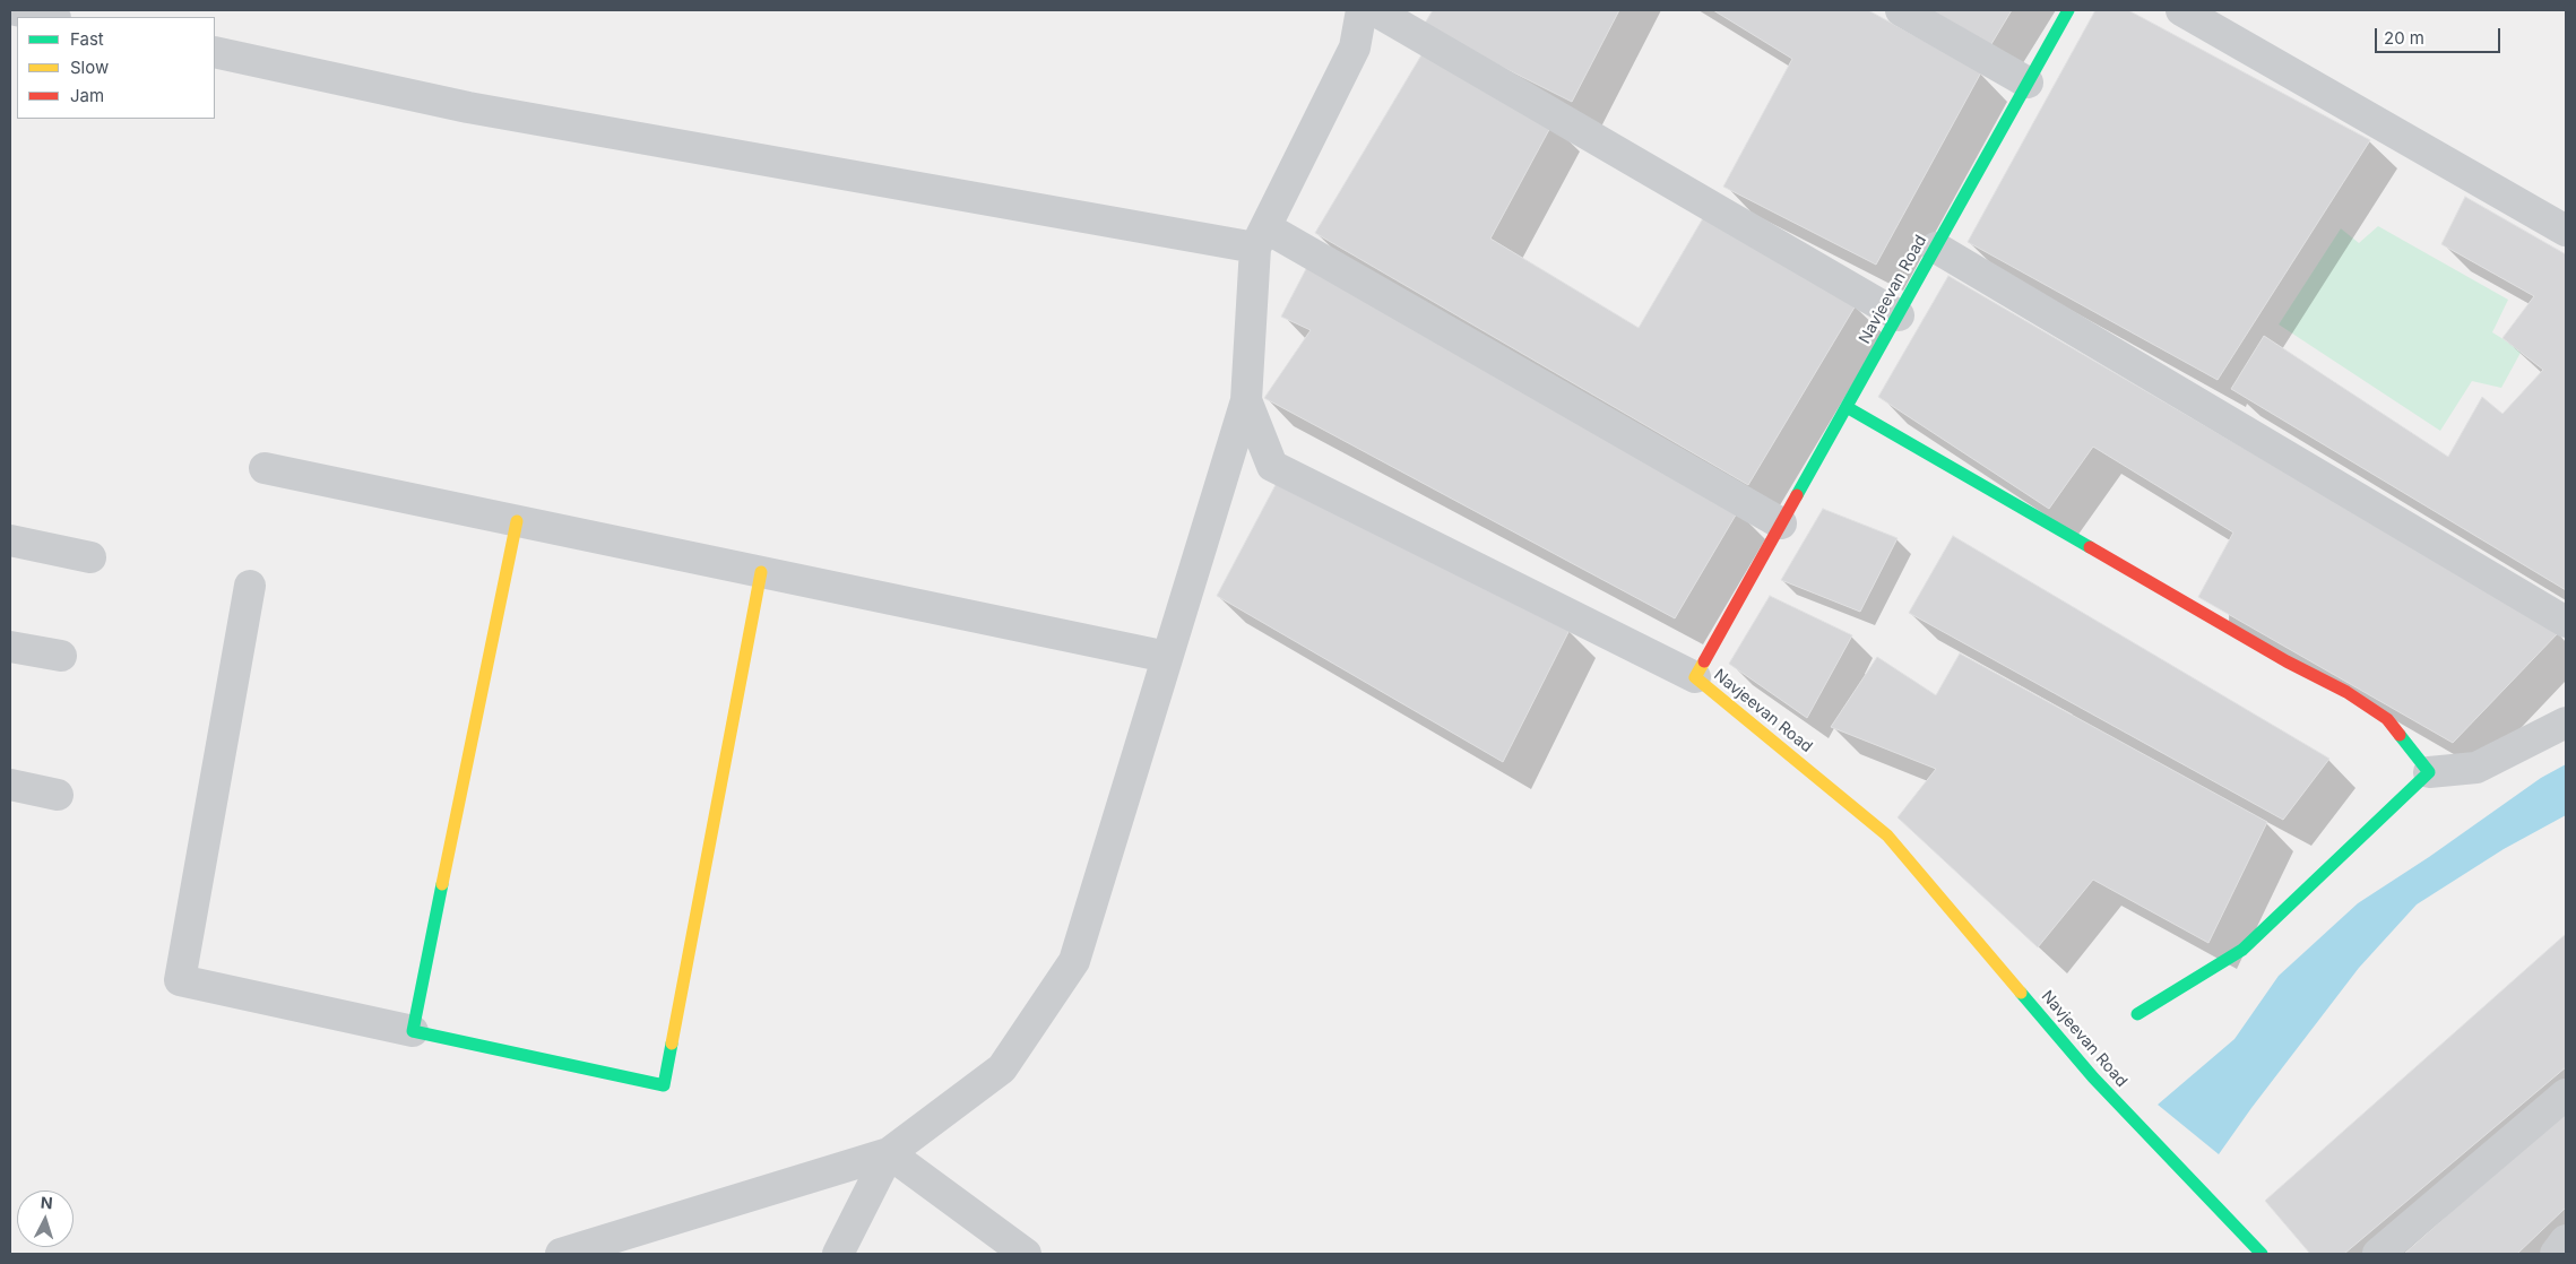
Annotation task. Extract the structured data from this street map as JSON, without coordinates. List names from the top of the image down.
{
  "streets": {
    "street": ["Navjeevan Road"]
  },
  "legend": ["Fast", "Slow", "Jam"],
  "scale_bar": "20 m",
  "north": "top"
}
